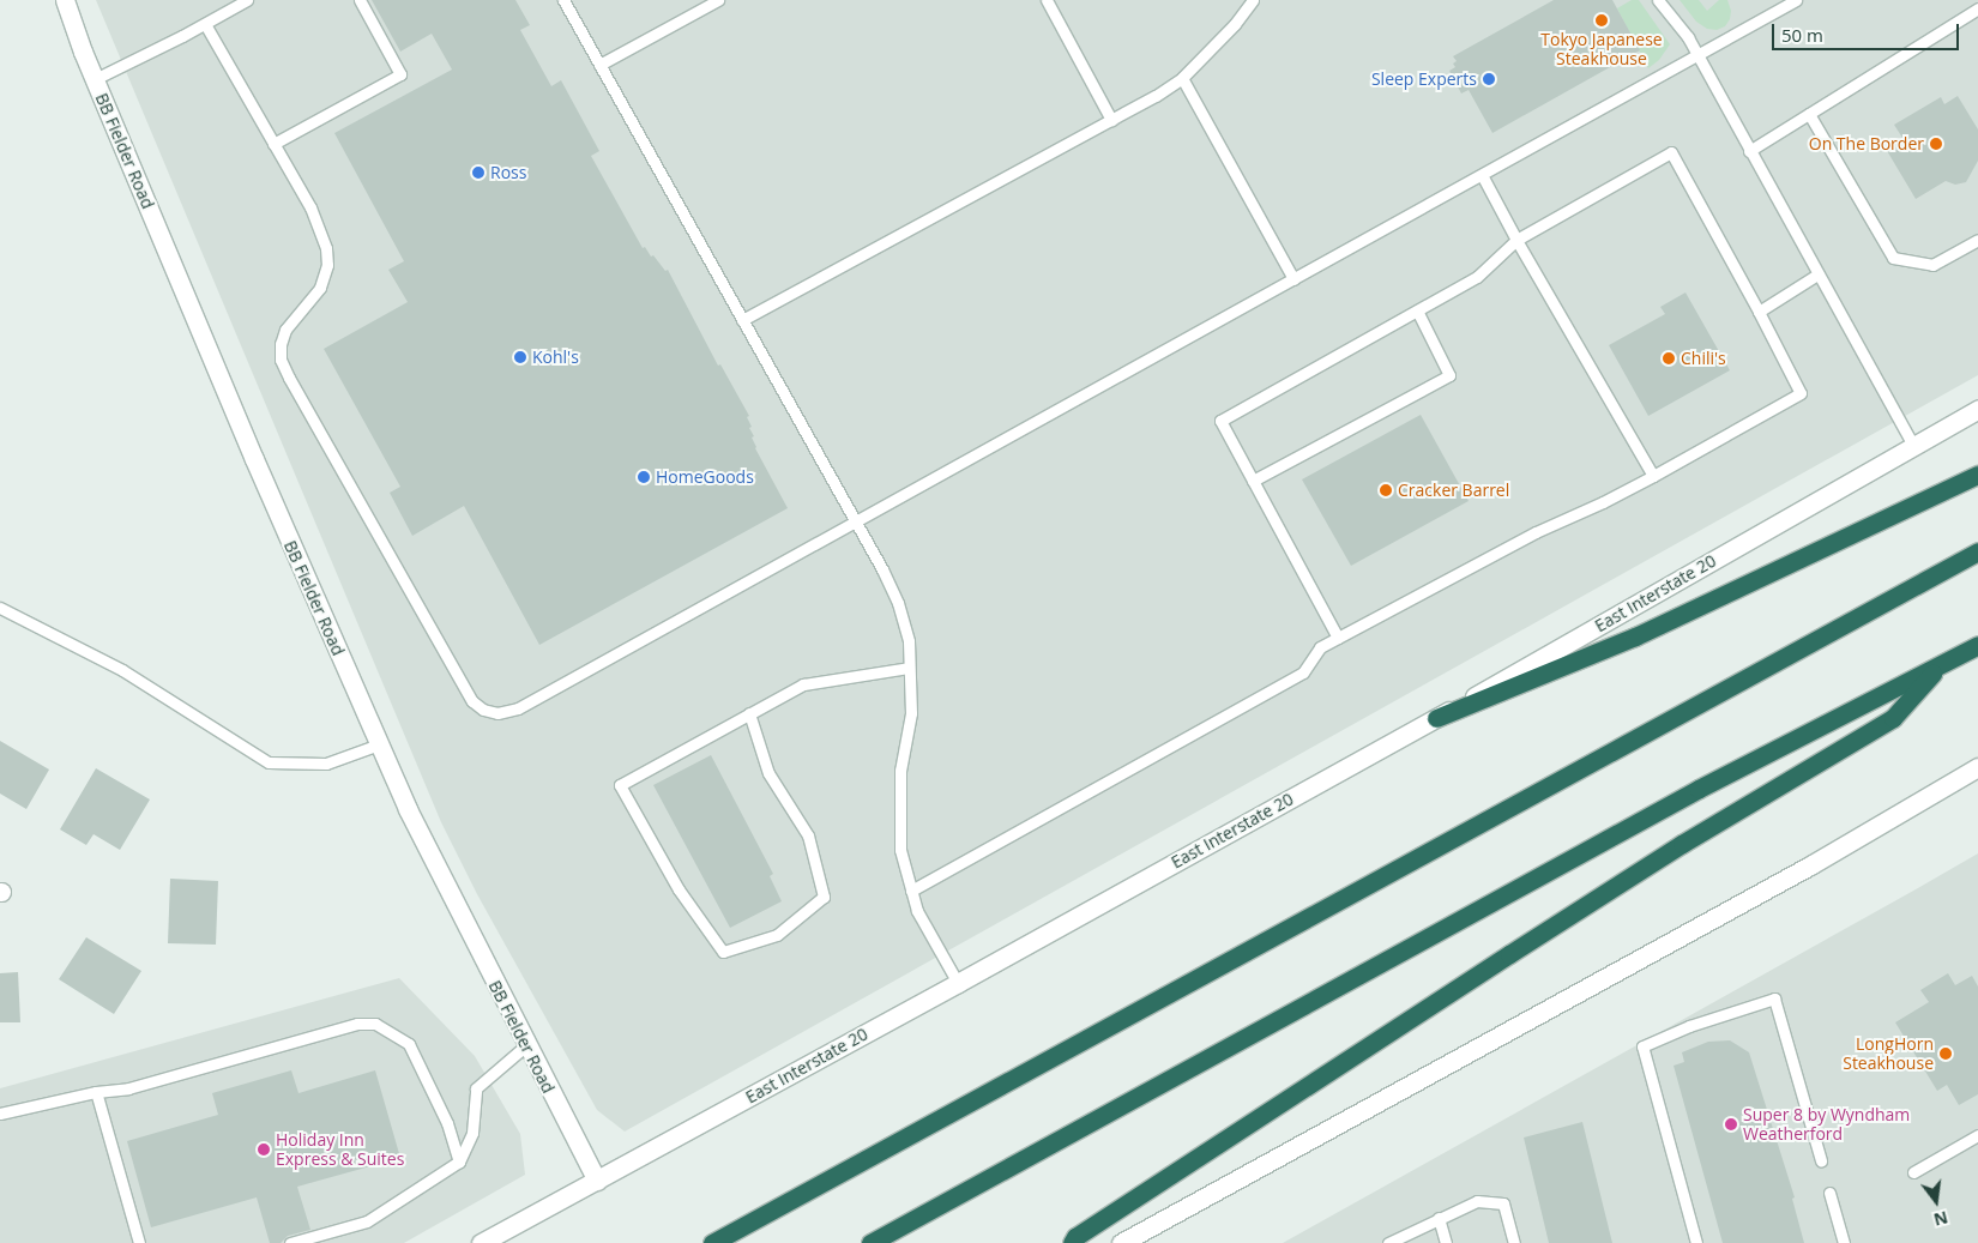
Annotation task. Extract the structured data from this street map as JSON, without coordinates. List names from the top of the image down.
{
  "streets": {
    "main road": ["BB Fielder Road", "East Interstate 20"]
  },
  "crossings": [
    ["BB Fielder Road", "East Interstate 20"]
  ],
  "places": [
    "Tokyo Japanese Steakhouse",
    "Sleep Experts",
    "On The Border",
    "Ross",
    "Kohl's",
    "Chili's",
    "HomeGoods",
    "Cracker Barrel",
    "LongHorn Steakhouse",
    "Super 8 by Wyndham Weatherford",
    "Holiday Inn Express & Suites"
  ],
  "scale_bar": "50 m",
  "north": "bottom"
}
